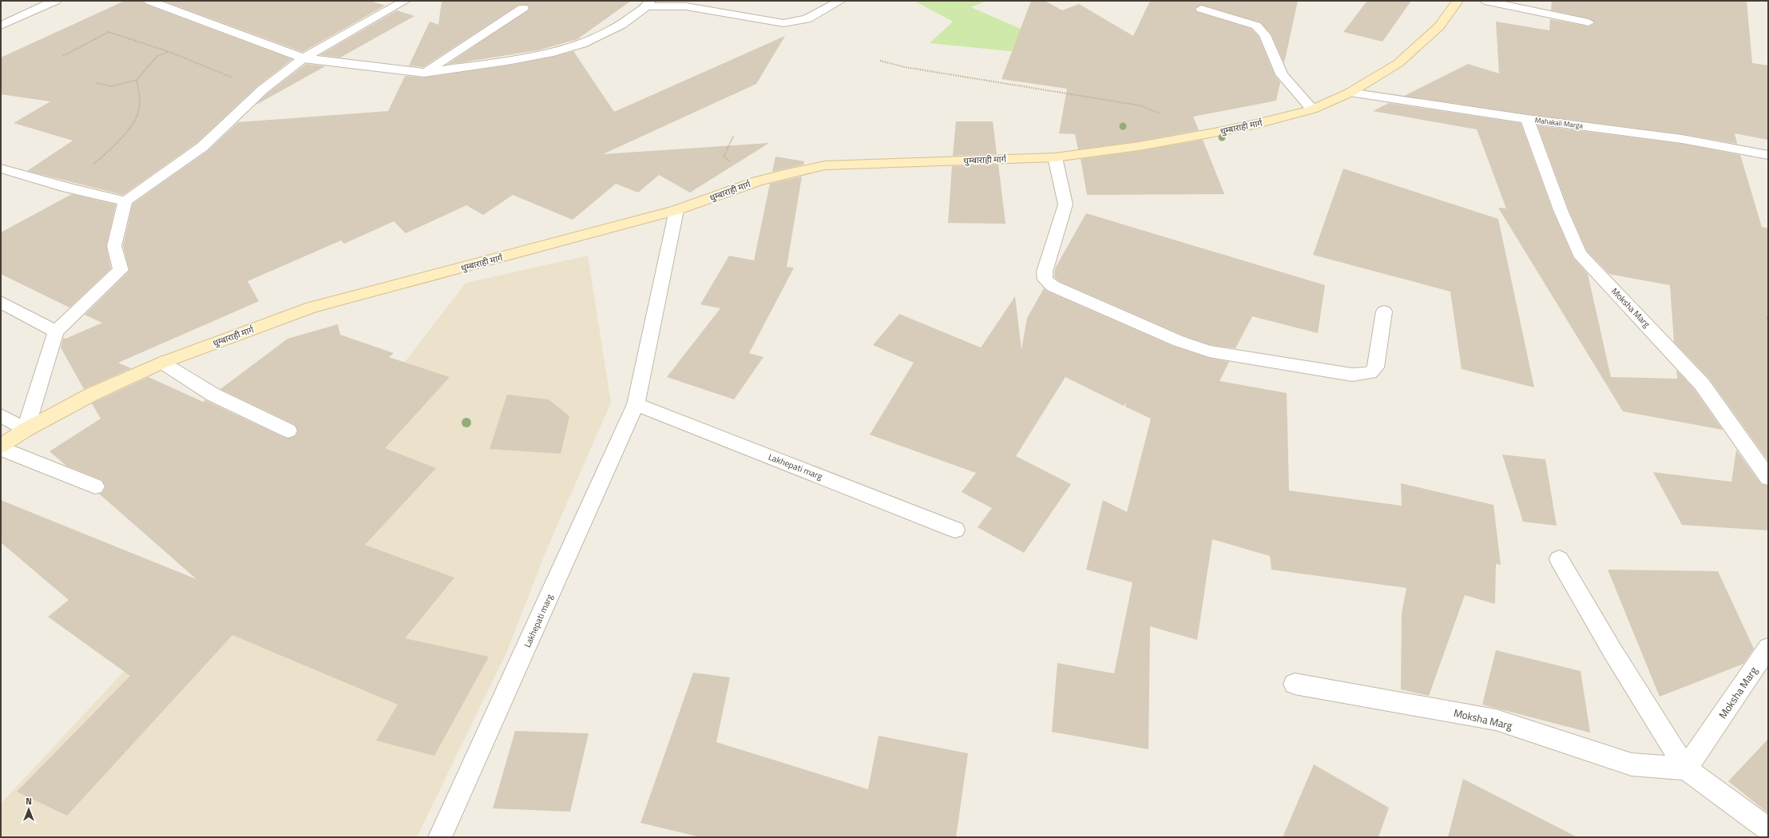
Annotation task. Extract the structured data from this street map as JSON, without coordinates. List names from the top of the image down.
{
  "streets": {
    "main road": ["धुम्बाराही मार्ग"],
    "street": ["Mahakali Marga", "Moksha Marg", "Lakhepati marg"]
  },
  "crossings": [
    ["Mahakali Marga", "धुम्बाराही मार्ग"],
    ["Mahakali Marga", "Moksha Marg"],
    ["धुम्बाराही मार्ग", "Lakhepati marg"]
  ],
  "north": "top"
}
